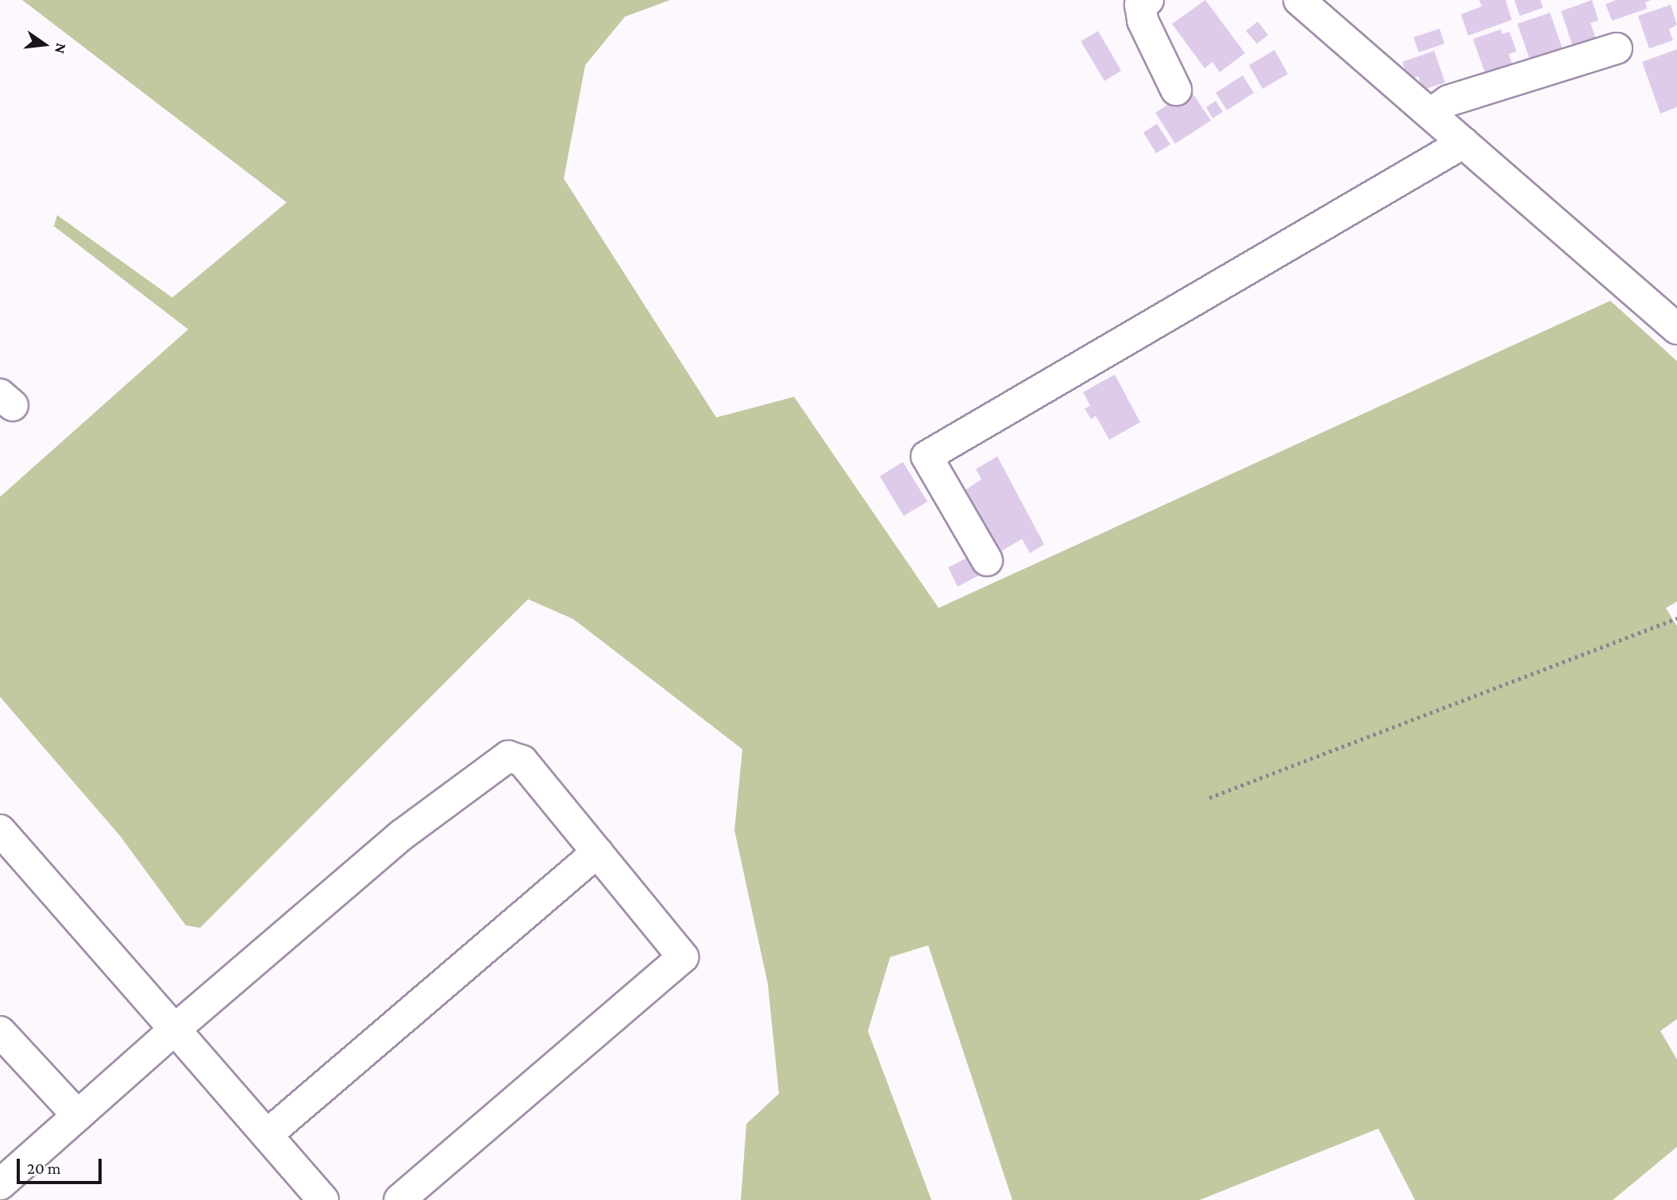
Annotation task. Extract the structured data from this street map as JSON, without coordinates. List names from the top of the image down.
{
  "scale_bar": "20 m",
  "north": "right"
}
